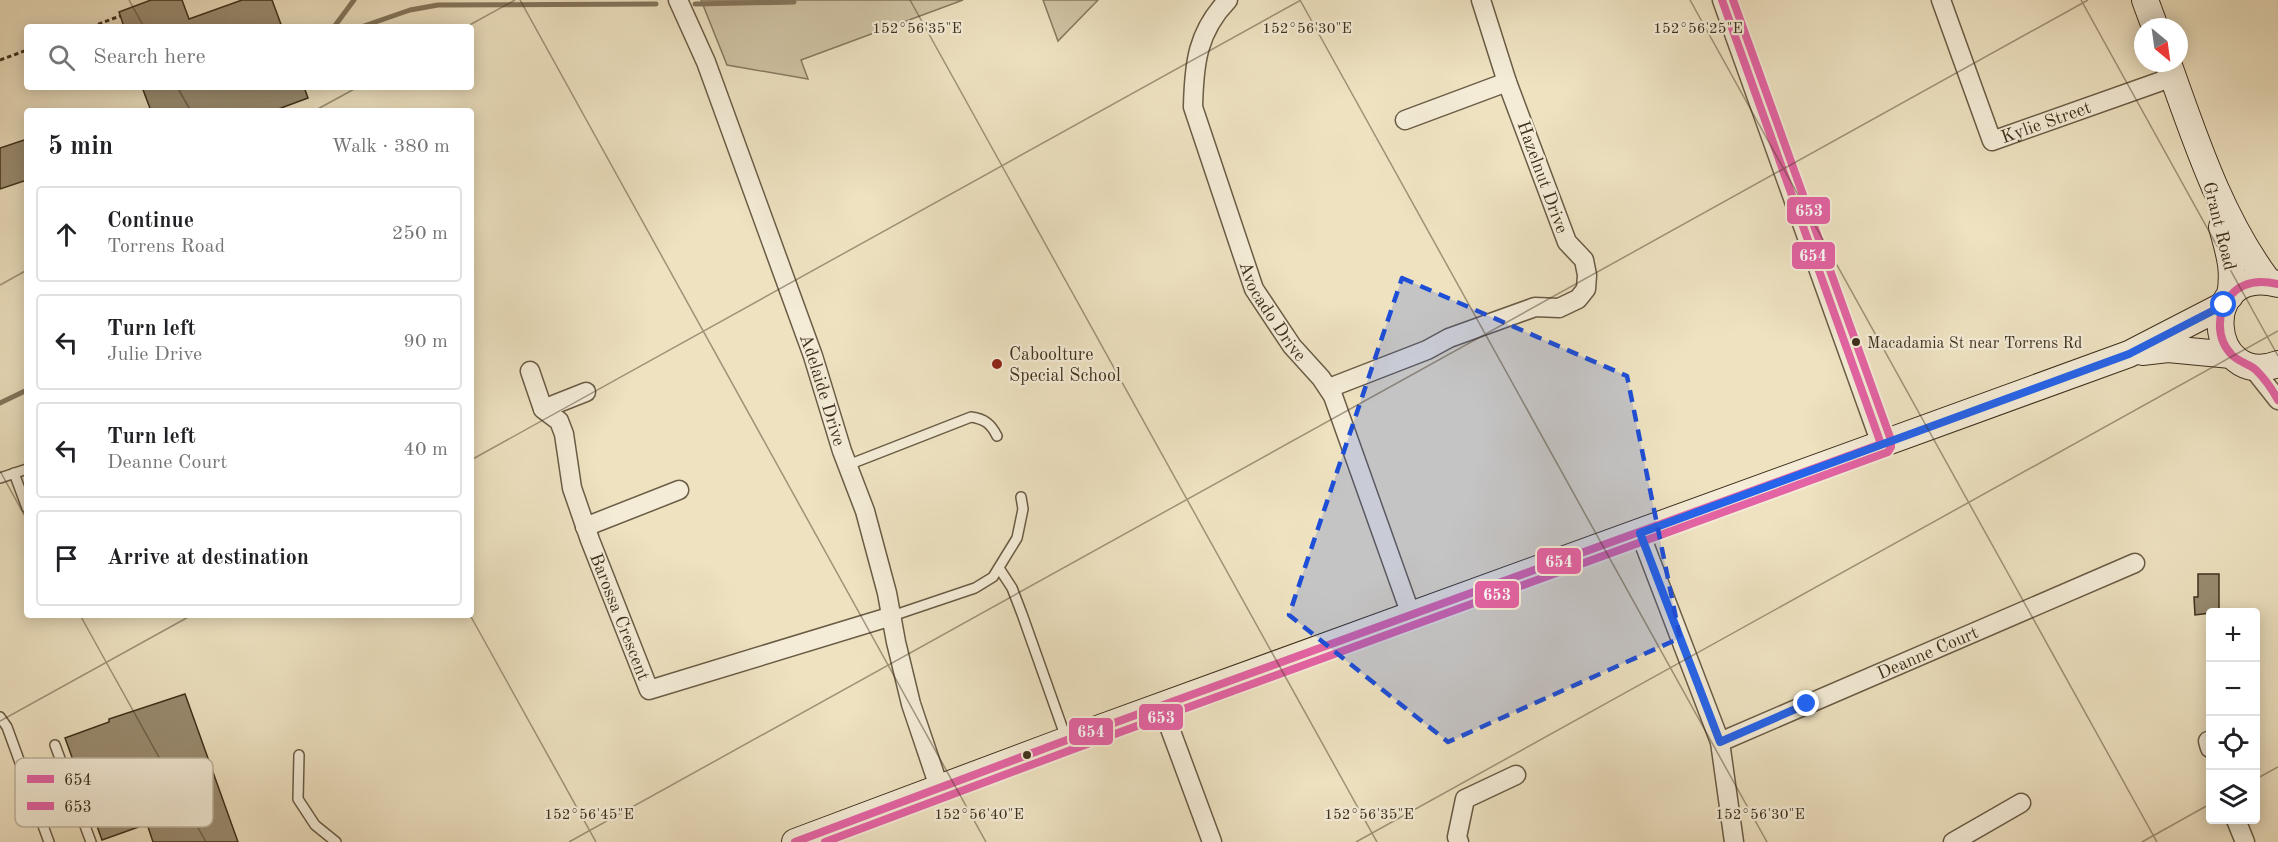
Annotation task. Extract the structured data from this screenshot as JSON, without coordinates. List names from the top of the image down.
{
  "streets": {
    "main road": ["Grant Road"],
    "street": [
      "Kylie Street",
      "Hazelnut Drive",
      "Avocado Drive",
      "Adelaide Drive",
      "Barossa Crescent",
      "Deanne Court"
    ]
  },
  "crossings": [
    ["Hazelnut Drive", "Avocado Drive"],
    ["Adelaide Drive", "Barossa Crescent"]
  ],
  "places": ["Macadamia St near Torrens Rd", "Caboolture Special School"],
  "lines": ["transit line 654", "transit line 653"],
  "legend": ["654", "653"],
  "north": "bottom right",
  "page": {
    "search": "Search here",
    "heading": ["5 min", "Walk · 380 m"],
    "list": [
      ["Continue", "Torrens Road", "250 m"],
      ["Turn left", "Julie Drive", "90 m"],
      ["Turn left", "Deanne Court", "40 m"],
      "Arrive at destination"
    ],
    "map_buttons": ["+", "−"]
  },
  "coordinates": [
    "152°56'35\"E",
    "152°56'30\"E",
    "152°56'25\"E",
    "152°56'45\"E",
    "152°56'40\"E"
  ]
}
